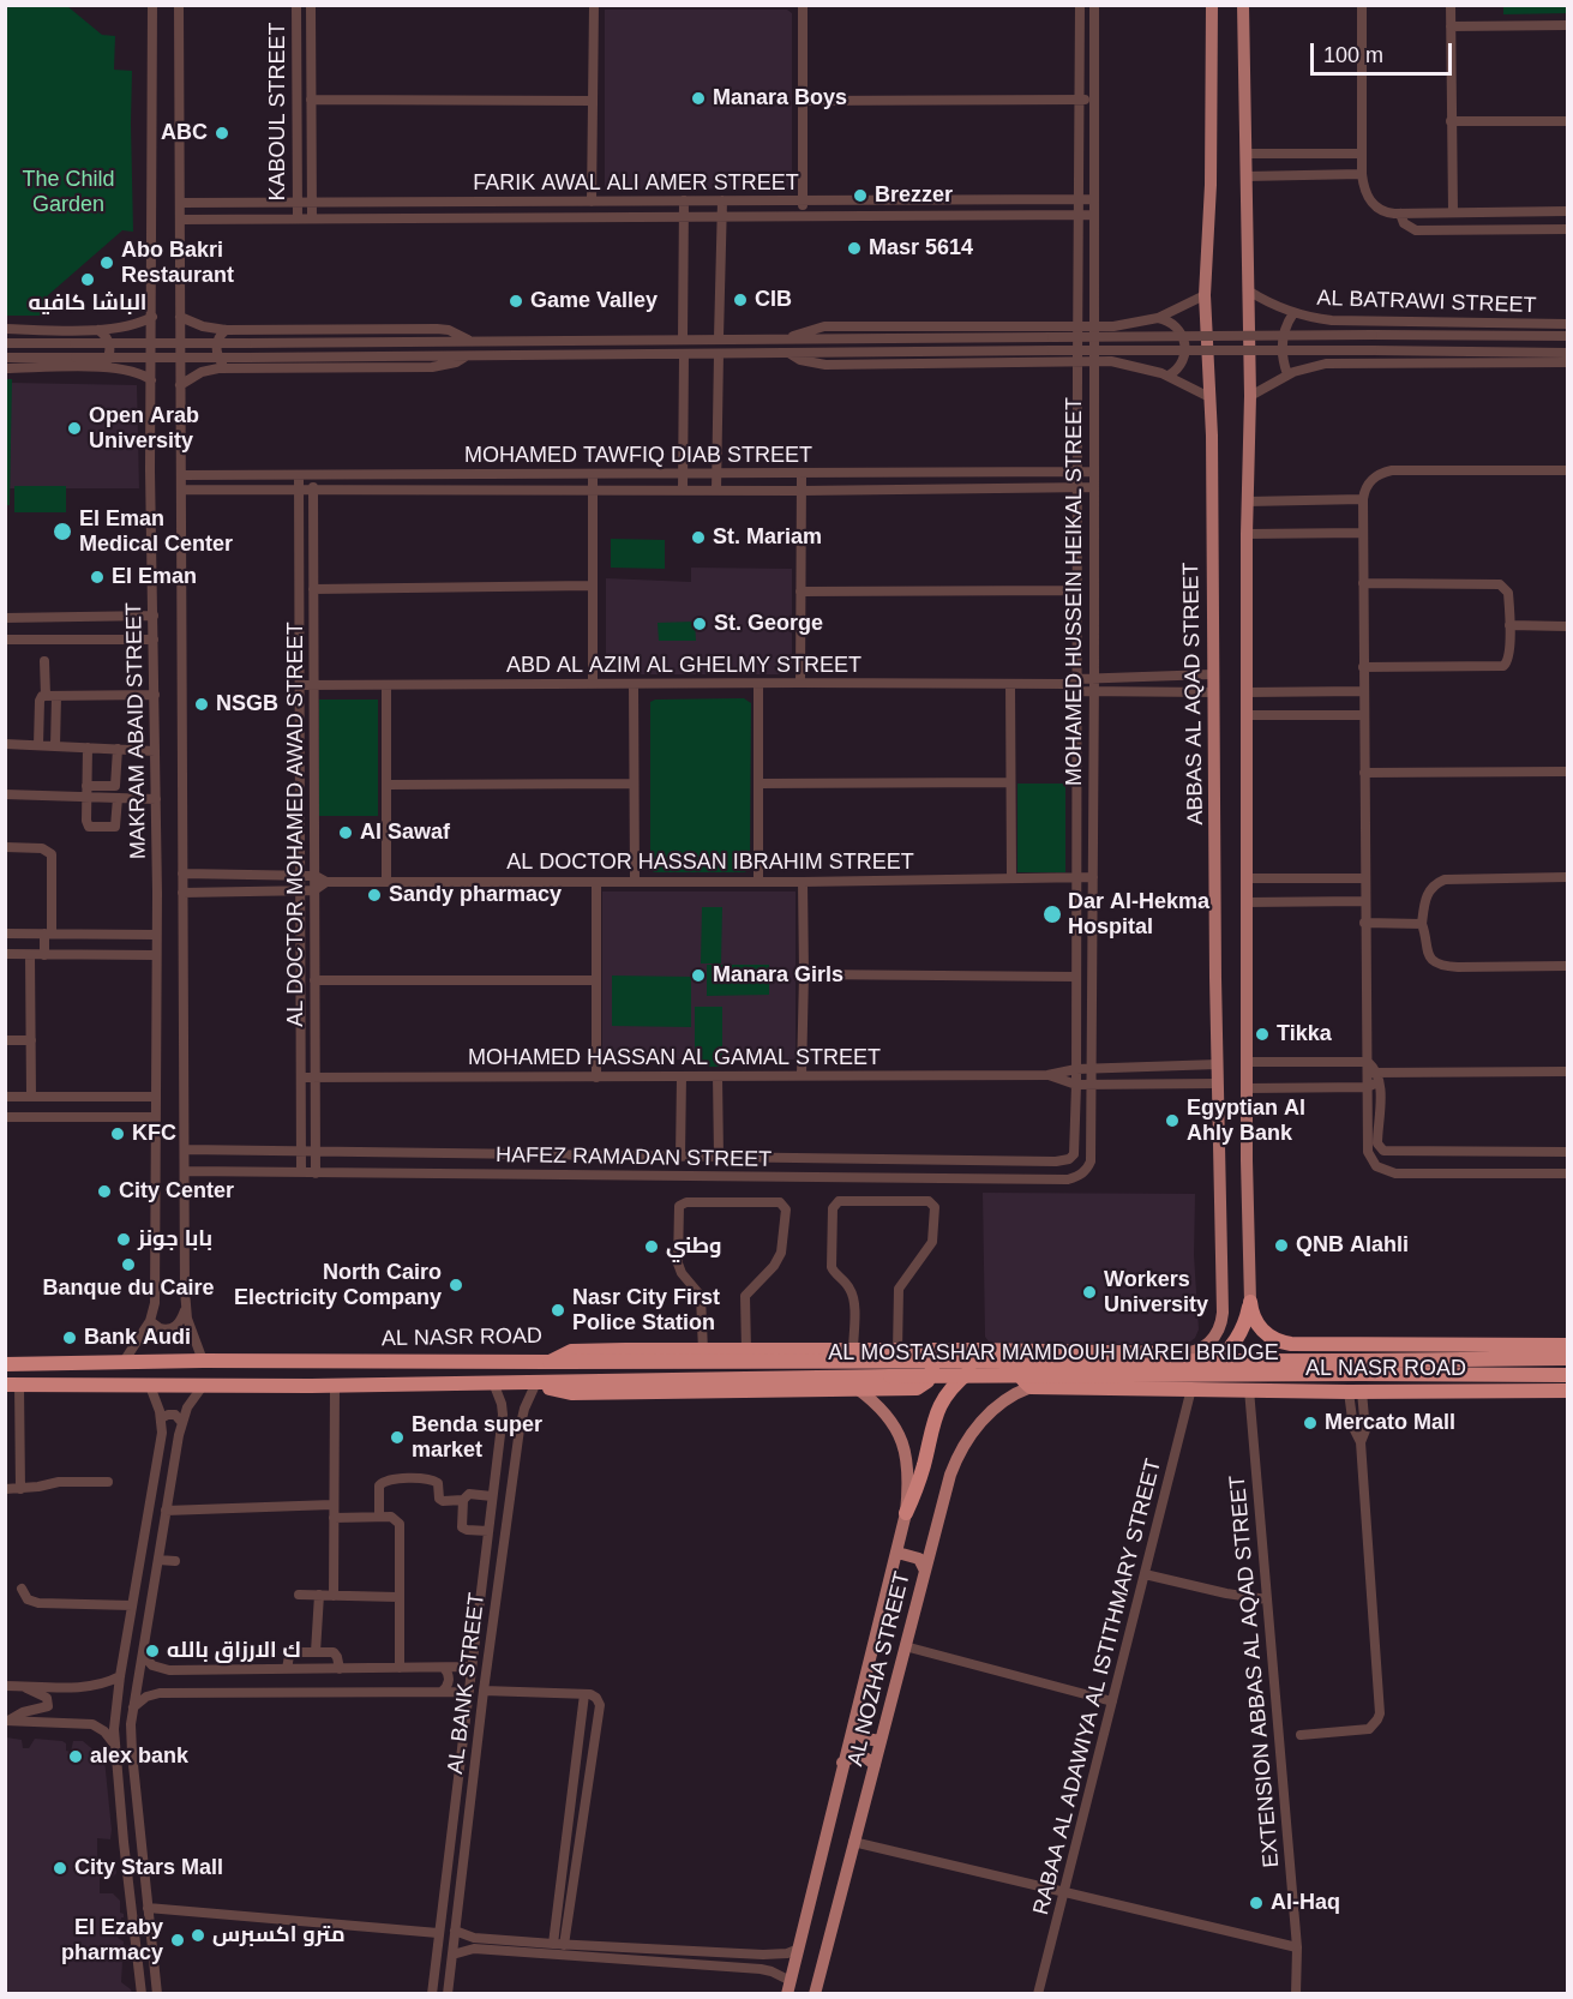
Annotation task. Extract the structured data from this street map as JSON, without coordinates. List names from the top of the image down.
{
  "streets": {
    "highway": ["AL NASR ROAD", "AL MOSTASHAR MAMDOUH MAREI BRIDGE"],
    "main road": ["ABBAS AL AQAD STREET", "AL NOZHA STREET"],
    "street": [
      "KABOUL STREET",
      "FARIK AWAL ALI AMER STREET",
      "AL BATRAWI STREET",
      "MOHAMED TAWFIQ DIAB STREET",
      "MOHAMED HUSSEIN HEIKAL STREET",
      "ABD AL AZIM AL GHELMY STREET",
      "MAKRAM ABAID STREET",
      "AL DOCTOR MOHAMED AWAD STREET",
      "AL DOCTOR HASSAN IBRAHIM STREET",
      "MOHAMED HASSAN AL GAMAL STREET",
      "HAFEZ RAMADAN STREET",
      "EXTENSION ABBAS AL AQAD STREET",
      "AL BANK STREET",
      "RABAA AL ADAWIYA AL ISTITHMARY STREET"
    ]
  },
  "crossings": [
    ["KABOUL STREET", "FARIK AWAL ALI AMER STREET"],
    ["FARIK AWAL ALI AMER STREET", "MOHAMED HUSSEIN HEIKAL STREET"],
    ["FARIK AWAL ALI AMER STREET", "MAKRAM ABAID STREET"],
    ["MOHAMED TAWFIQ DIAB STREET", "MOHAMED HUSSEIN HEIKAL STREET"],
    ["MOHAMED TAWFIQ DIAB STREET", "MAKRAM ABAID STREET"],
    ["MOHAMED TAWFIQ DIAB STREET", "AL DOCTOR MOHAMED AWAD STREET"],
    ["MOHAMED HUSSEIN HEIKAL STREET", "AL DOCTOR HASSAN IBRAHIM STREET"],
    ["MOHAMED HUSSEIN HEIKAL STREET", "MOHAMED HASSAN AL GAMAL STREET"],
    ["MOHAMED HUSSEIN HEIKAL STREET", "HAFEZ RAMADAN STREET"],
    ["ABD AL AZIM AL GHELMY STREET", "AL DOCTOR MOHAMED AWAD STREET"],
    ["ABBAS AL AQAD STREET", "MOHAMED HASSAN AL GAMAL STREET"],
    ["ABBAS AL AQAD STREET", "AL NASR ROAD"],
    ["MAKRAM ABAID STREET", "AL DOCTOR HASSAN IBRAHIM STREET"],
    ["MAKRAM ABAID STREET", "HAFEZ RAMADAN STREET"],
    ["MAKRAM ABAID STREET", "AL NASR ROAD"],
    ["AL DOCTOR MOHAMED AWAD STREET", "AL DOCTOR HASSAN IBRAHIM STREET"],
    ["AL DOCTOR MOHAMED AWAD STREET", "MOHAMED HASSAN AL GAMAL STREET"],
    ["AL DOCTOR MOHAMED AWAD STREET", "HAFEZ RAMADAN STREET"],
    ["AL NASR ROAD", "AL MOSTASHAR MAMDOUH MAREI BRIDGE"],
    ["AL NASR ROAD", "AL NOZHA STREET"],
    ["AL NASR ROAD", "EXTENSION ABBAS AL AQAD STREET"],
    ["AL NASR ROAD", "AL BANK STREET"],
    ["AL NASR ROAD", "RABAA AL ADAWIYA AL ISTITHMARY STREET"],
    ["AL MOSTASHAR MAMDOUH MAREI BRIDGE", "AL BANK STREET"]
  ],
  "parks": ["The Child Garden"],
  "places": [
    "Manara Boys",
    "ABC",
    "Brezzer",
    "Masr 5614",
    "Abo Bakri Restaurant",
    "الباشا كافيه",
    "CIB",
    "Game Valley",
    "Open Arab University",
    "El Eman Medical Center",
    "St. Mariam",
    "El Eman",
    "St. George",
    "NSGB",
    "Al Sawaf",
    "Sandy pharmacy",
    "Dar Al-Hekma Hospital",
    "Manara Girls",
    "Tikka",
    "Egyptian Al Ahly Bank",
    "KFC",
    "City Center",
    "بابا جونز",
    "QNB Alahli",
    "وطني",
    "Banque du Caire",
    "North Cairo Electricity Company",
    "Workers University",
    "Nasr City First Police Station",
    "Bank Audi",
    "Mercato Mall",
    "Benda super market",
    "ك الارزاق بالله",
    "alex bank",
    "City Stars Mall",
    "Al-Haq",
    "مترو اكسبرس",
    "El Ezaby pharmacy"
  ],
  "scale_bar": "100 m"
}
